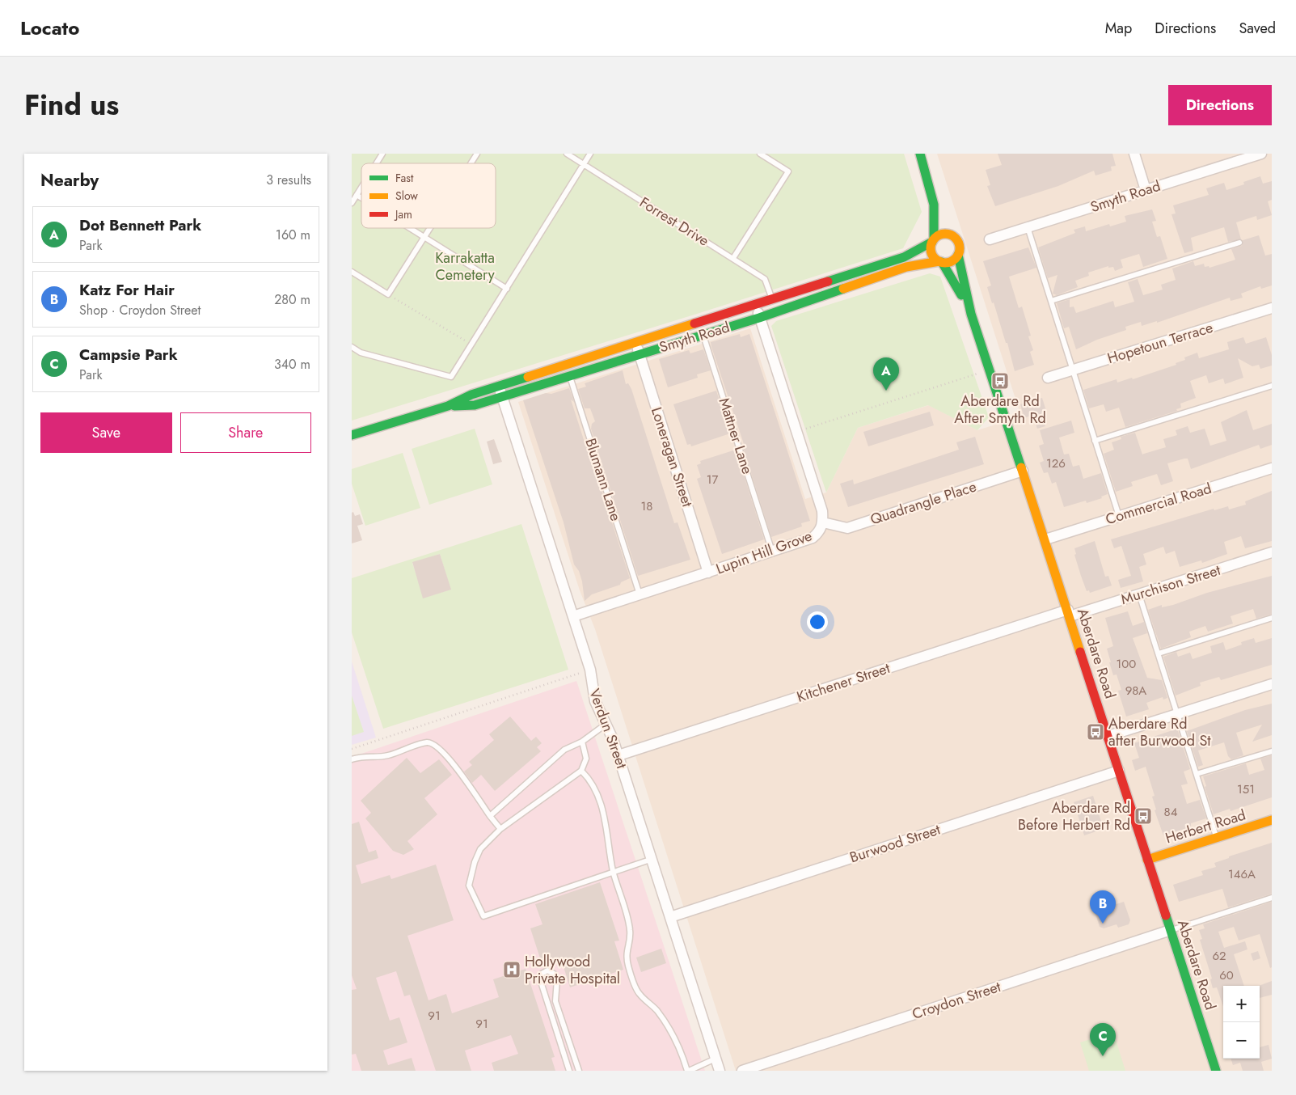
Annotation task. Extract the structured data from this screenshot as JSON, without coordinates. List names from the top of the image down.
{
  "streets": {
    "main road": ["Smyth Road", "Aberdare Road", "Herbert Road"],
    "street": [
      "Hopetoun Terrace",
      "Loneragan Street",
      "Quadrangle Place",
      "Commercial Road",
      "Lupin Hill Grove",
      "Murchison Street",
      "Kitchener Street",
      "Verdun Street",
      "Burwood Street",
      "Croydon Street"
    ],
    "lane": ["Forrest Drive", "Mattner Lane", "Blumann Lane"]
  },
  "crossings": [
    ["Smyth Road", "Forrest Drive"],
    ["Smyth Road", "Mattner Lane"],
    ["Smyth Road", "Loneragan Street"],
    ["Smyth Road", "Blumann Lane"],
    ["Smyth Road", "Lupin Hill Grove"],
    ["Smyth Road", "Aberdare Road"],
    ["Smyth Road", "Verdun Street"],
    ["Mattner Lane", "Lupin Hill Grove"],
    ["Loneragan Street", "Lupin Hill Grove"],
    ["Blumann Lane", "Lupin Hill Grove"],
    ["Quadrangle Place", "Lupin Hill Grove"],
    ["Quadrangle Place", "Aberdare Road"],
    ["Commercial Road", "Aberdare Road"],
    ["Lupin Hill Grove", "Verdun Street"],
    ["Murchison Street", "Aberdare Road"],
    ["Murchison Street", "Kitchener Street"],
    ["Aberdare Road", "Kitchener Street"],
    ["Aberdare Road", "Herbert Road"],
    ["Aberdare Road", "Burwood Street"],
    ["Aberdare Road", "Croydon Street"],
    ["Kitchener Street", "Verdun Street"],
    ["Verdun Street", "Burwood Street"]
  ],
  "parks": ["Karrakatta Cemetery"],
  "places": {
    "bus stop": ["Aberdare Rd After Smyth Rd", "Aberdare Rd after Burwood St", "Aberdare Rd Before Herbert Rd"],
    "hospital": ["Hollywood Private Hospital"]
  },
  "house_numbers": [
    "126",
    "17",
    "18",
    "100",
    "98A",
    "151",
    "84",
    "146A",
    "62",
    "60",
    "91",
    "91"
  ],
  "legend": ["Fast", "Slow", "Jam"],
  "page": {
    "header": "Locato",
    "nav": ["Map", "Directions", "Saved"],
    "title": "Find us",
    "buttons": [
      "Directions",
      ["Save", "Share"]
    ],
    "heading": ["Nearby", "3 results"],
    "list": [
      {
        "mark": "A",
        "name": "Dot Bennett Park",
        "note": "Park",
        "value": "160 m"
      },
      {
        "mark": "B",
        "name": "Katz For Hair",
        "note": "Shop · Croydon Street",
        "value": "280 m"
      },
      {
        "mark": "C",
        "name": "Campsie Park",
        "note": "Park",
        "value": "340 m"
      }
    ],
    "pins": ["A", "B", "C"],
    "map_buttons": ["+", "−"]
  }
}
